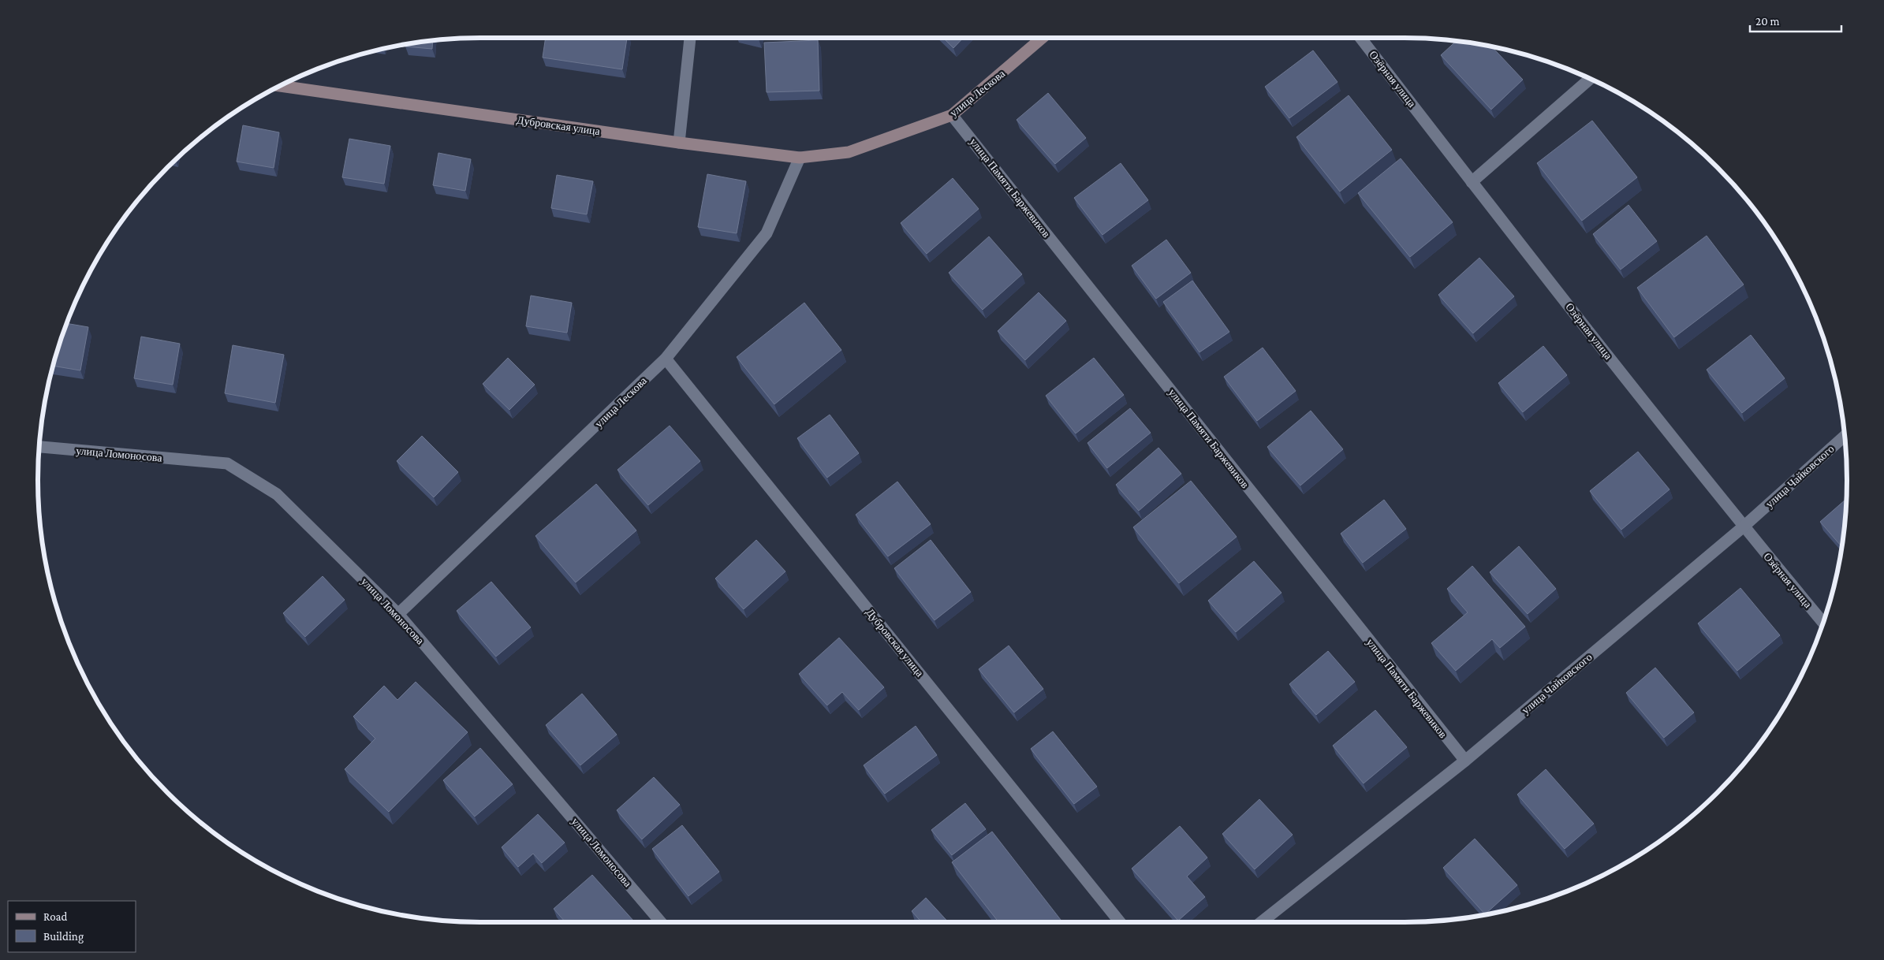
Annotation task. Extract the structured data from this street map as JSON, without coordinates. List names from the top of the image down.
{
  "streets": {
    "street": [
      "Озёрная улица",
      "улица Лескова",
      "Дубровская улица",
      "улица Памяти Баржевиков",
      "улица Ломоносова",
      "улица Чайковского"
    ]
  },
  "crossings": [
    ["Озёрная улица", "улица Чайковского"],
    ["улица Лескова", "Дубровская улица"],
    ["улица Лескова", "улица Памяти Баржевиков"],
    ["улица Лескова", "улица Ломоносова"],
    ["улица Памяти Баржевиков", "улица Чайковского"]
  ],
  "legend": ["Road", "Building"],
  "scale_bar": "20 m"
}
